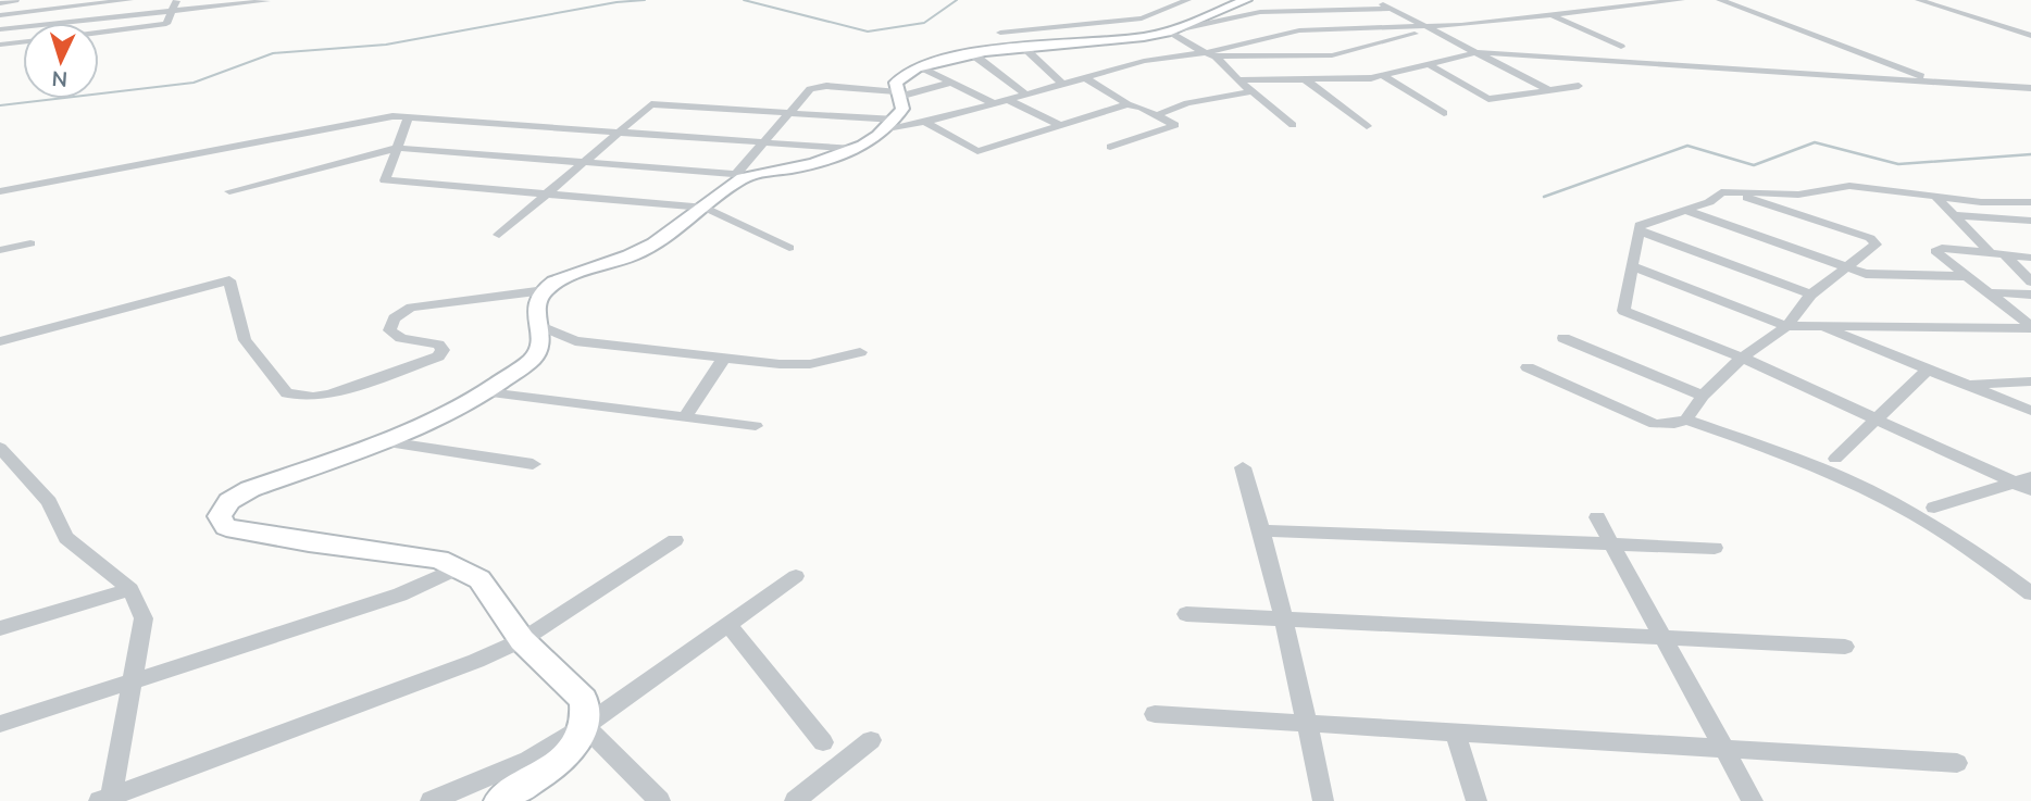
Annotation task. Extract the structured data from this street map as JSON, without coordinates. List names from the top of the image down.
{
  "north": "bottom"
}
